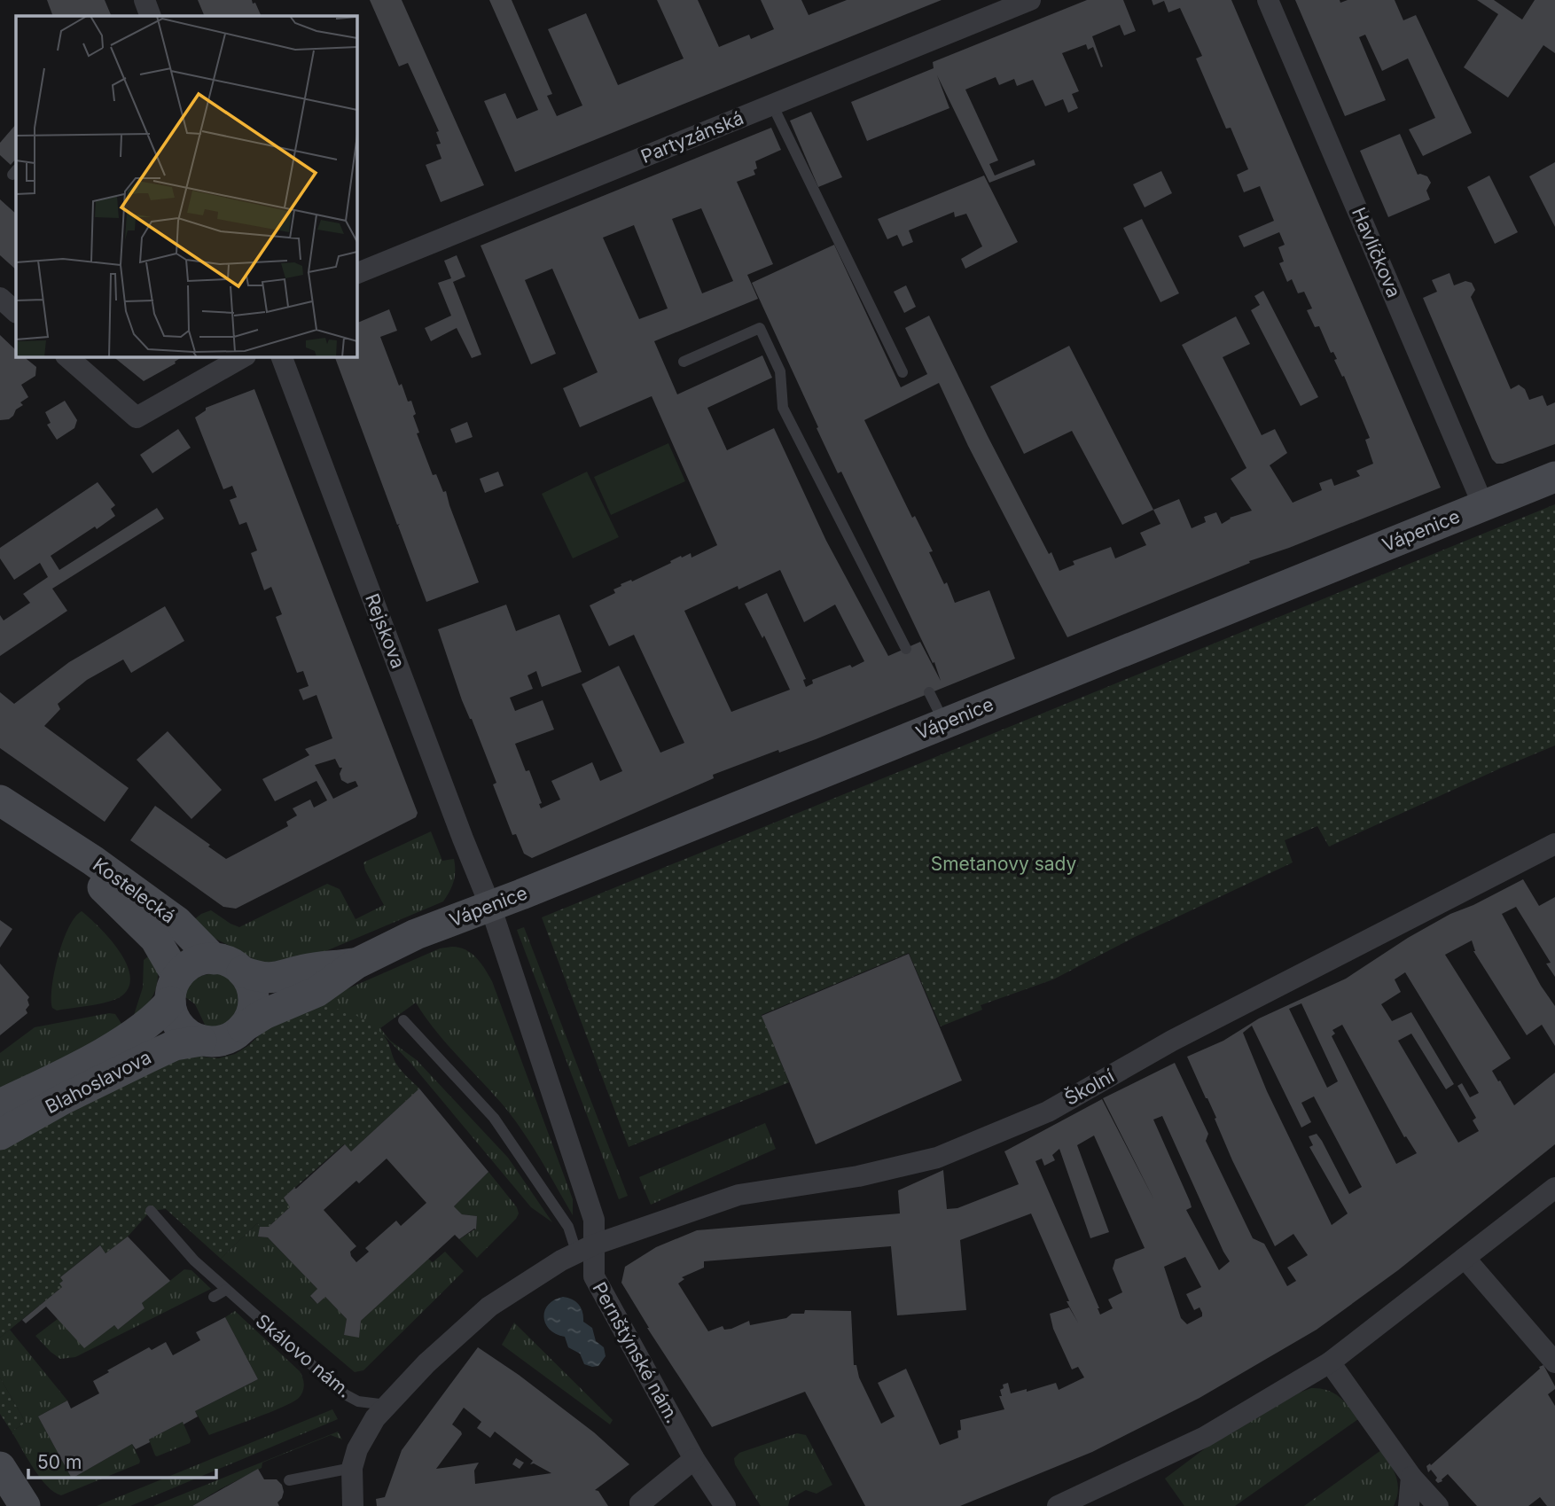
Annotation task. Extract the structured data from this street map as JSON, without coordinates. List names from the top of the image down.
{
  "streets": {
    "main road": ["Vápenice", "Kostelecká", "Blahoslavova"],
    "street": [
      "Partyzánská",
      "Havlíčkova",
      "Rejskova",
      "Školní",
      "Pernštýnské nám."
    ],
    "lane": ["Skálovo nám."]
  },
  "crossings": [
    ["Havlíčkova", "Vápenice"],
    ["Vápenice", "Rejskova"],
    ["Vápenice", "Kostelecká"],
    ["Vápenice", "Blahoslavova"],
    ["Rejskova", "Školní"],
    ["Rejskova", "Pernštýnské nám."],
    ["Kostelecká", "Blahoslavova"],
    ["Školní", "Pernštýnské nám."]
  ],
  "parks": ["Smetanovy sady"],
  "scale_bar": "50 m"
}
